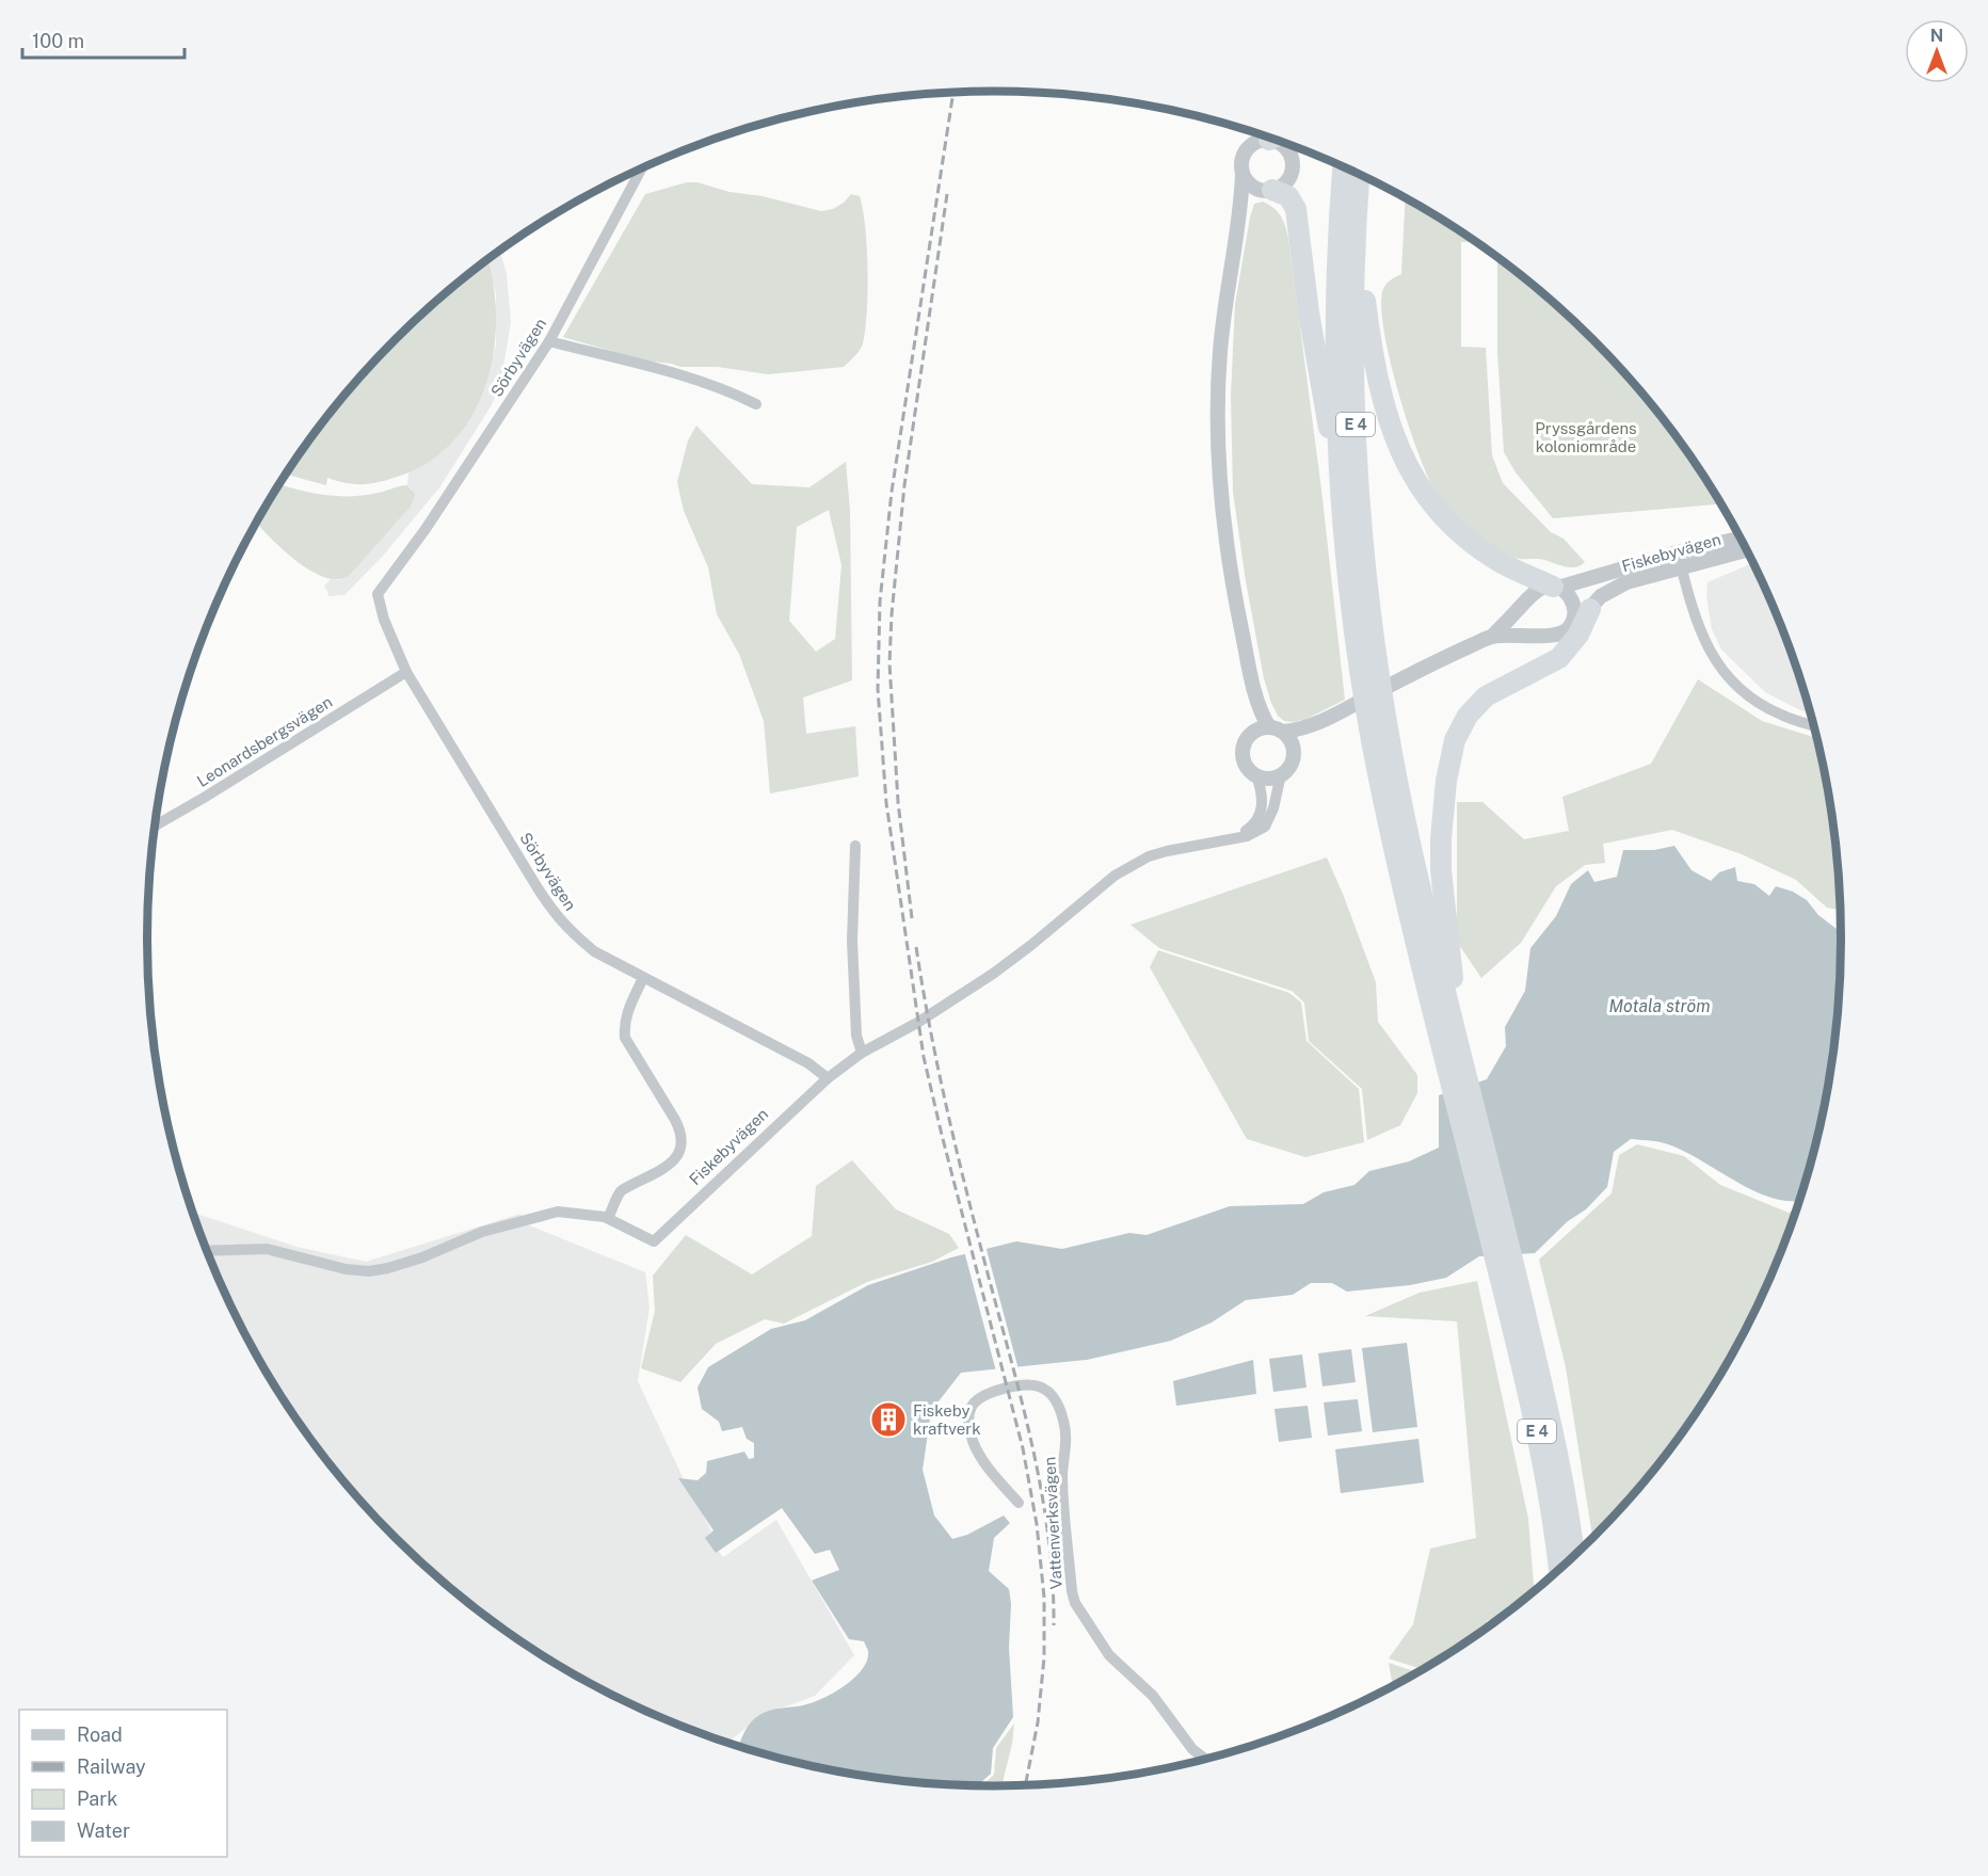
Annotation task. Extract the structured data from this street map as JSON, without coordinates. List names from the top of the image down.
{
  "streets": {
    "highway": ["E 4"],
    "street": [
      "Sörbyvägen",
      "Fiskebyvägen",
      "Leonardsbergsvägen",
      "Vattenverksvägen"
    ]
  },
  "crossings": [
    ["Sörbyvägen", "Fiskebyvägen"],
    ["Sörbyvägen", "Leonardsbergsvägen"]
  ],
  "water": ["Motala ström"],
  "parks": ["Pryssgårdens koloniområde"],
  "places": {
    "building": ["Fiskeby kraftverk"]
  },
  "legend": [
    "Road",
    "Railway",
    "Park",
    "Water"
  ],
  "scale_bar": "100 m",
  "north": "top"
}
